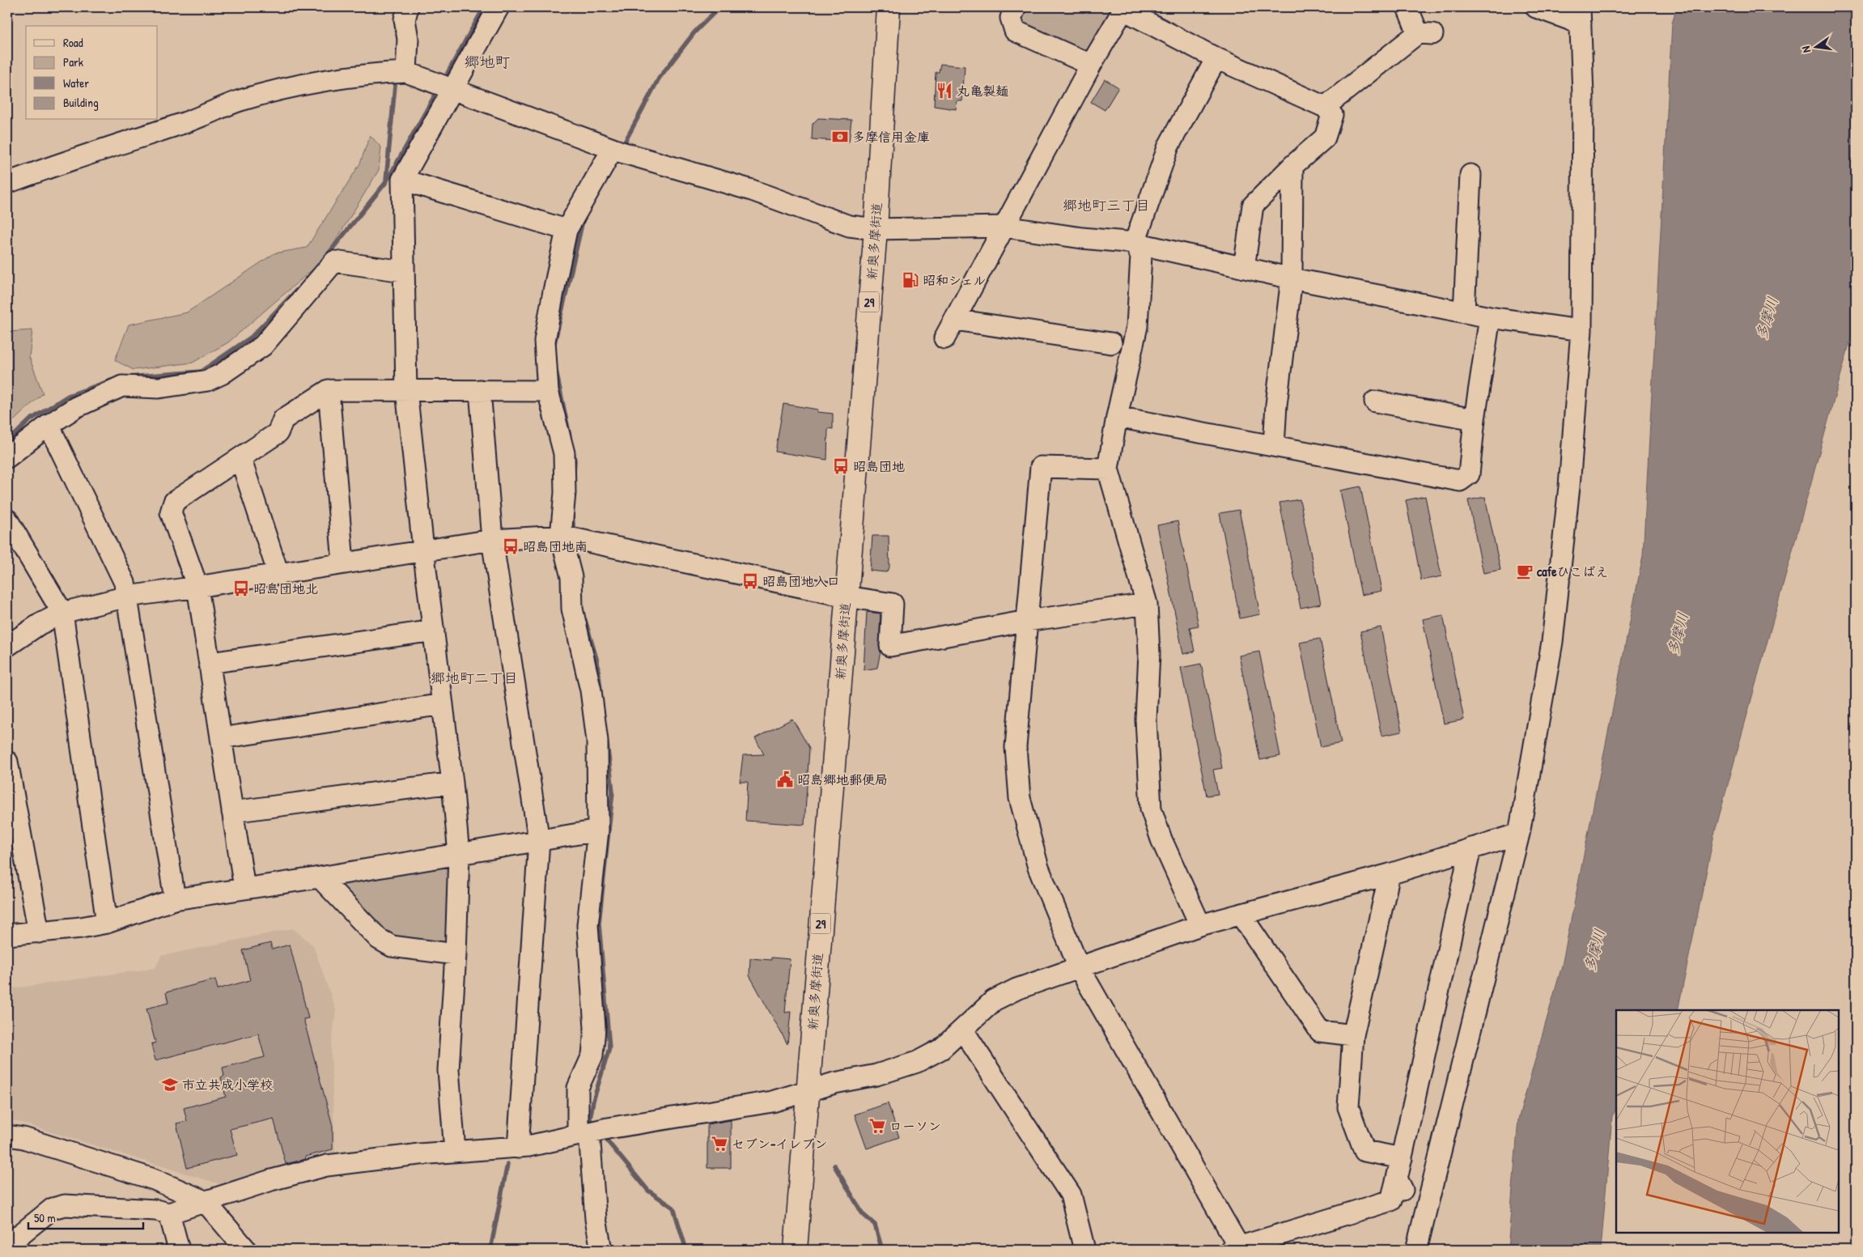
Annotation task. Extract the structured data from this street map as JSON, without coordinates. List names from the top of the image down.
{
  "streets": {
    "main road": ["新奥多摩街道", "29"]
  },
  "districts": ["郷地町", "郷地町三丁目", "郷地町二丁目"],
  "water": ["多摩川"],
  "places": {
    "restaurant": ["丸亀製麺"],
    "bank": ["多摩信用金庫"],
    "fuel station": ["昭和シェル"],
    "bus stop": [
      "昭島団地",
      "昭島団地南",
      "昭島団地入口",
      "昭島団地北"
    ],
    "cafe": ["cafeひこばえ"],
    "public building": ["昭島郷地郵便局"],
    "school or university": ["市立共成小学校"],
    "supermarket": ["ローソン", "セブン-イレブン"]
  },
  "legend": [
    "Road",
    "Park",
    "Water",
    "Building"
  ],
  "scale_bar": "50 m",
  "north": "left"
}
